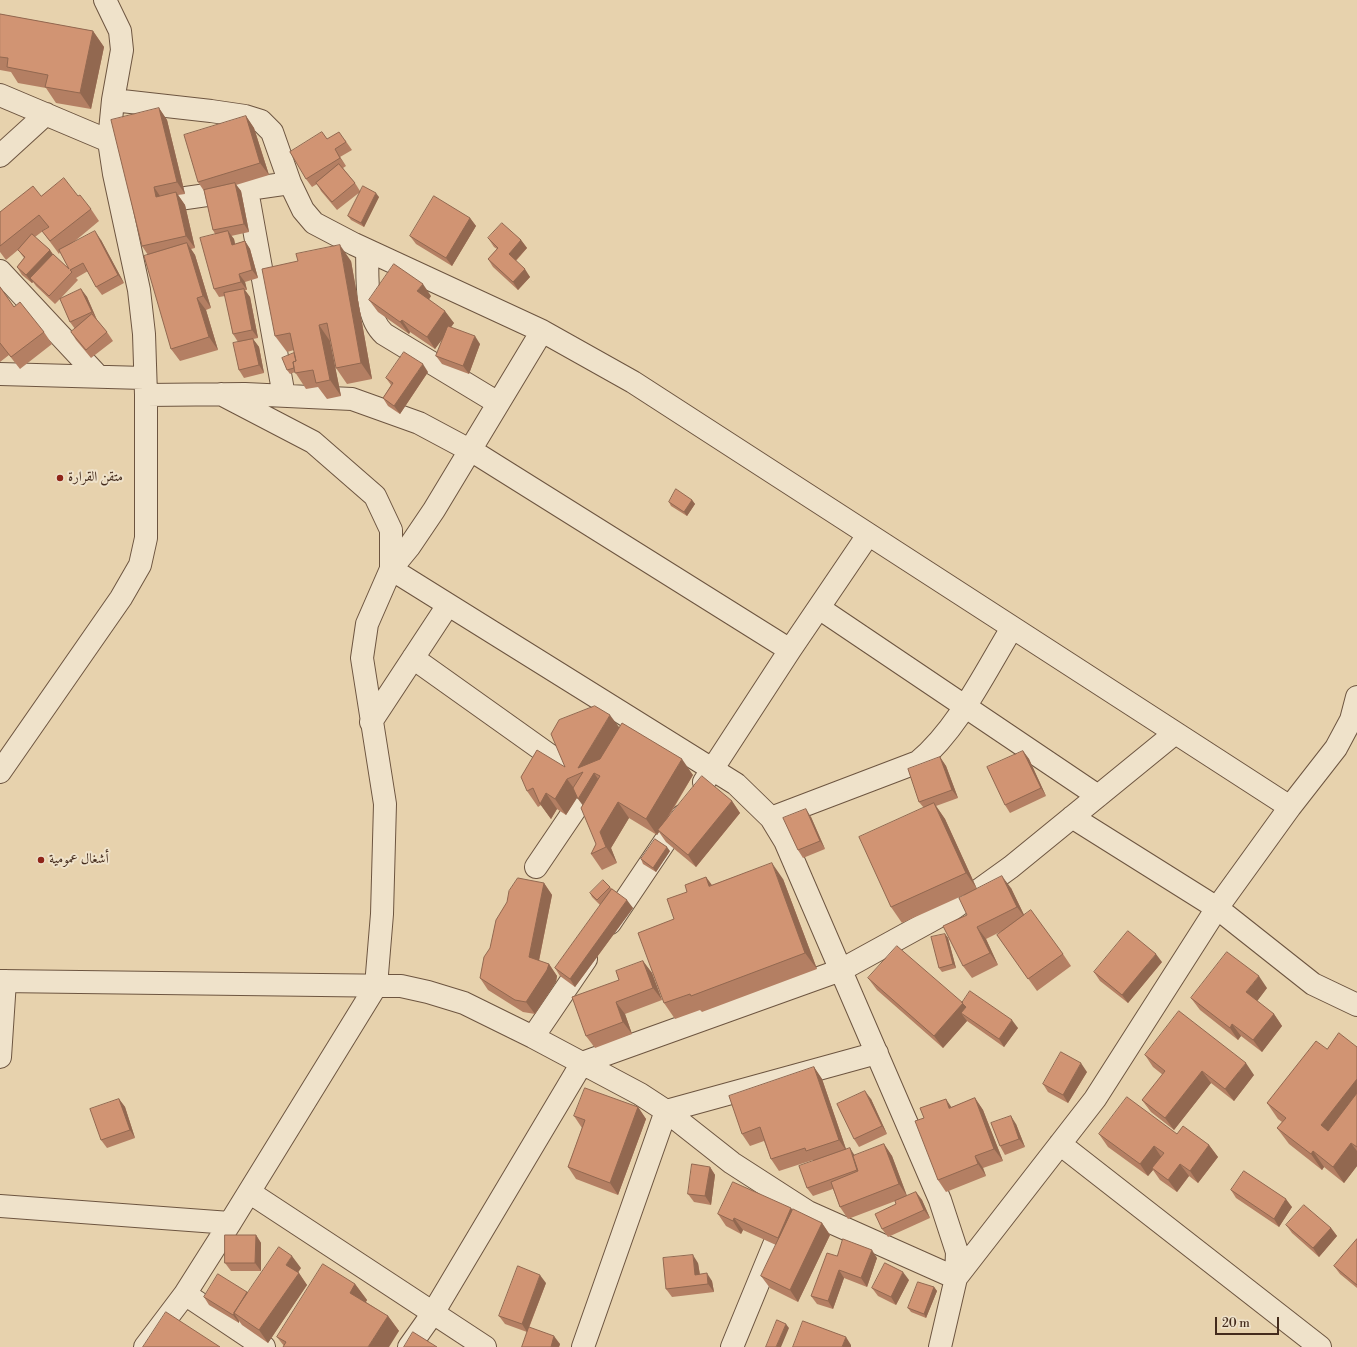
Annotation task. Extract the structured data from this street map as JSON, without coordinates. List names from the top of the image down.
{
  "places": ["متقن القرارة", "أشغال عمومية"],
  "scale_bar": "20 m"
}
